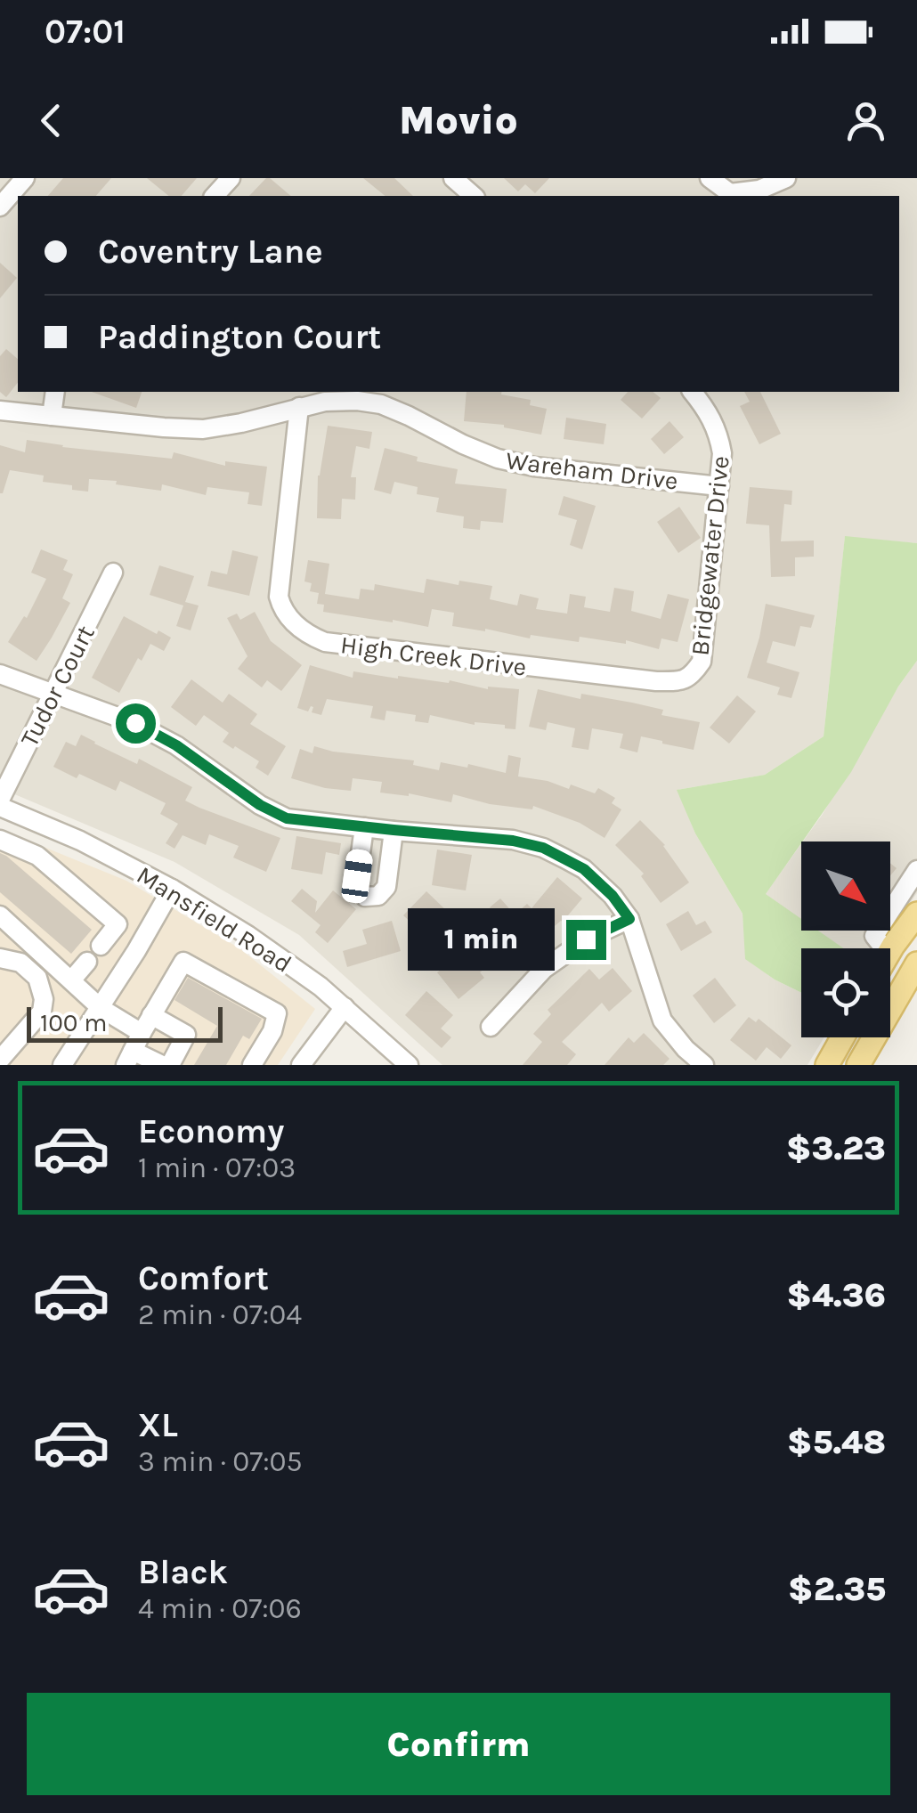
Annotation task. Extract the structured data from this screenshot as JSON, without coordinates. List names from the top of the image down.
{
  "streets": {
    "street": [
      "Wareham Drive",
      "Bridgewater Drive",
      "High Creek Drive",
      "Tudor Court",
      "Mansfield Road"
    ]
  },
  "crossings": [
    ["Wareham Drive", "Bridgewater Drive"],
    ["Wareham Drive", "High Creek Drive"],
    ["Bridgewater Drive", "High Creek Drive"]
  ],
  "scale_bar": "100 m",
  "north": "bottom right",
  "page": {
    "status": "07:01",
    "header": "Movio",
    "banner": ["Coventry Lane", "Paddington Court"],
    "bubble": "1 min",
    "scale": "100 m",
    "list": [
      {
        "name": "Economy",
        "note": "1 min · 07:03",
        "value": "$3.23"
      },
      {
        "name": "Comfort",
        "note": "2 min · 07:04",
        "value": "$4.36"
      },
      {
        "name": "XL",
        "note": "3 min · 07:05",
        "value": "$5.48"
      },
      {
        "name": "Black",
        "note": "4 min · 07:06",
        "value": "$2.35"
      }
    ],
    "buttons": "Confirm"
  }
}
